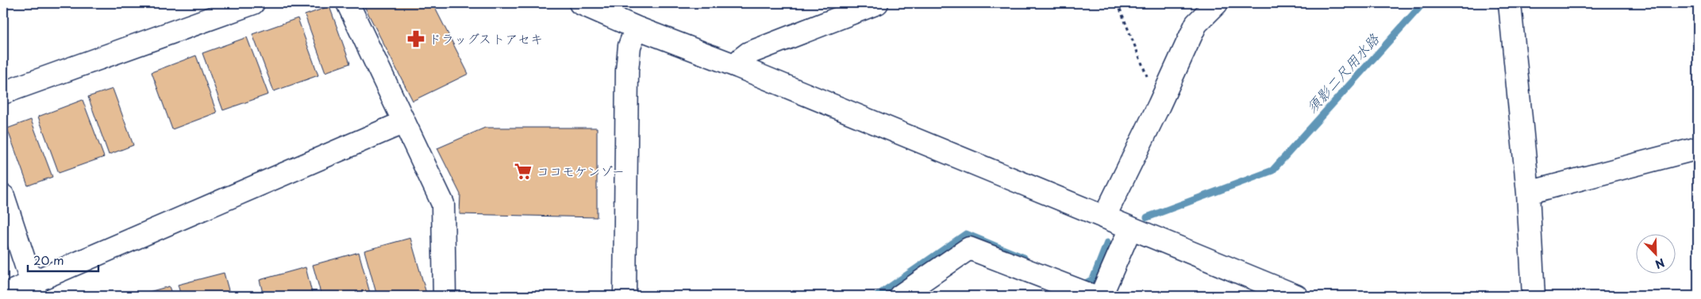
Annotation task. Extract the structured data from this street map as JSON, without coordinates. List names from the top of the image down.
{
  "water": ["須影二尺用水路"],
  "places": {
    "pharmacy": ["ドラッグストアセキ"],
    "supermarket": ["ココモケンゾー"]
  },
  "scale_bar": "20 m",
  "north": "bottom right"
}
